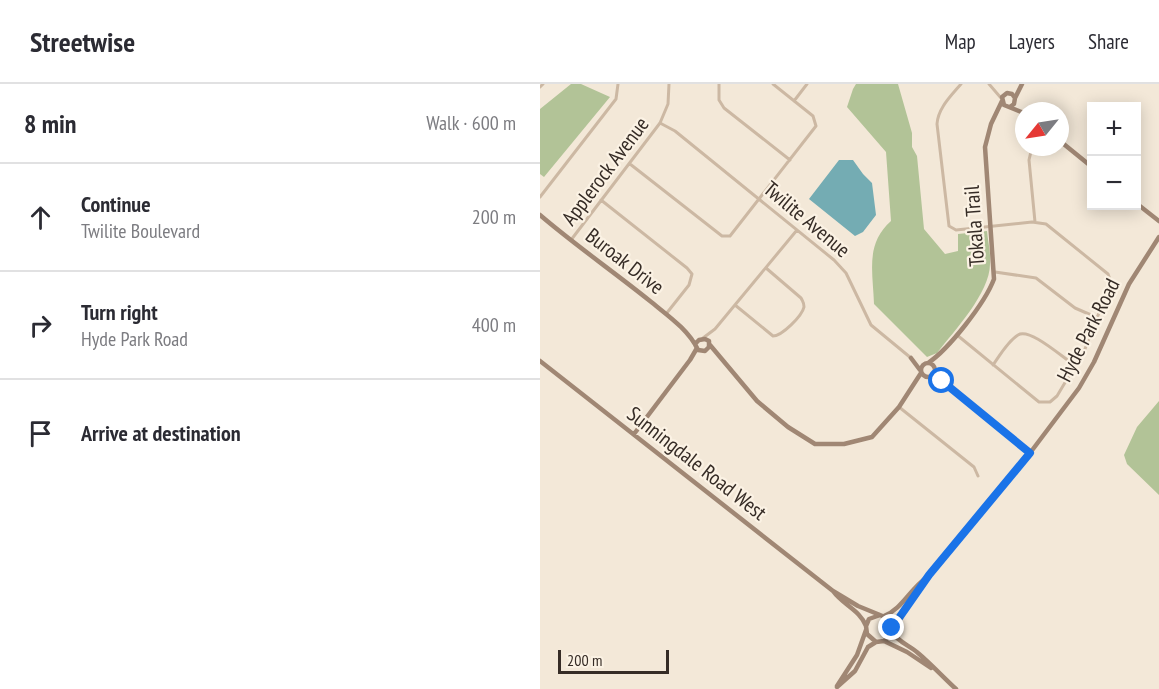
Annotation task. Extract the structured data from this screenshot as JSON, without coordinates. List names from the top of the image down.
{
  "streets": {
    "street": [
      "Applerock Avenue",
      "Twilite Avenue",
      "Tokala Trail",
      "Buroak Drive",
      "Hyde Park Road",
      "Sunningdale Road West"
    ]
  },
  "crossings": [
    ["Applerock Avenue", "Twilite Avenue"],
    ["Applerock Avenue", "Buroak Drive"],
    ["Twilite Avenue", "Tokala Trail"],
    ["Hyde Park Road", "Sunningdale Road West"]
  ],
  "scale_bar": "200 m",
  "north": "bottom left",
  "page": {
    "header": "Streetwise",
    "nav": ["Map", "Layers", "Share"],
    "heading": ["8 min", "Walk · 600 m"],
    "map_buttons": ["+", "−"],
    "list": [
      ["Continue", "Twilite Boulevard", "200 m"],
      ["Turn right", "Hyde Park Road", "400 m"],
      "Arrive at destination"
    ],
    "scale": "200 m"
  }
}
